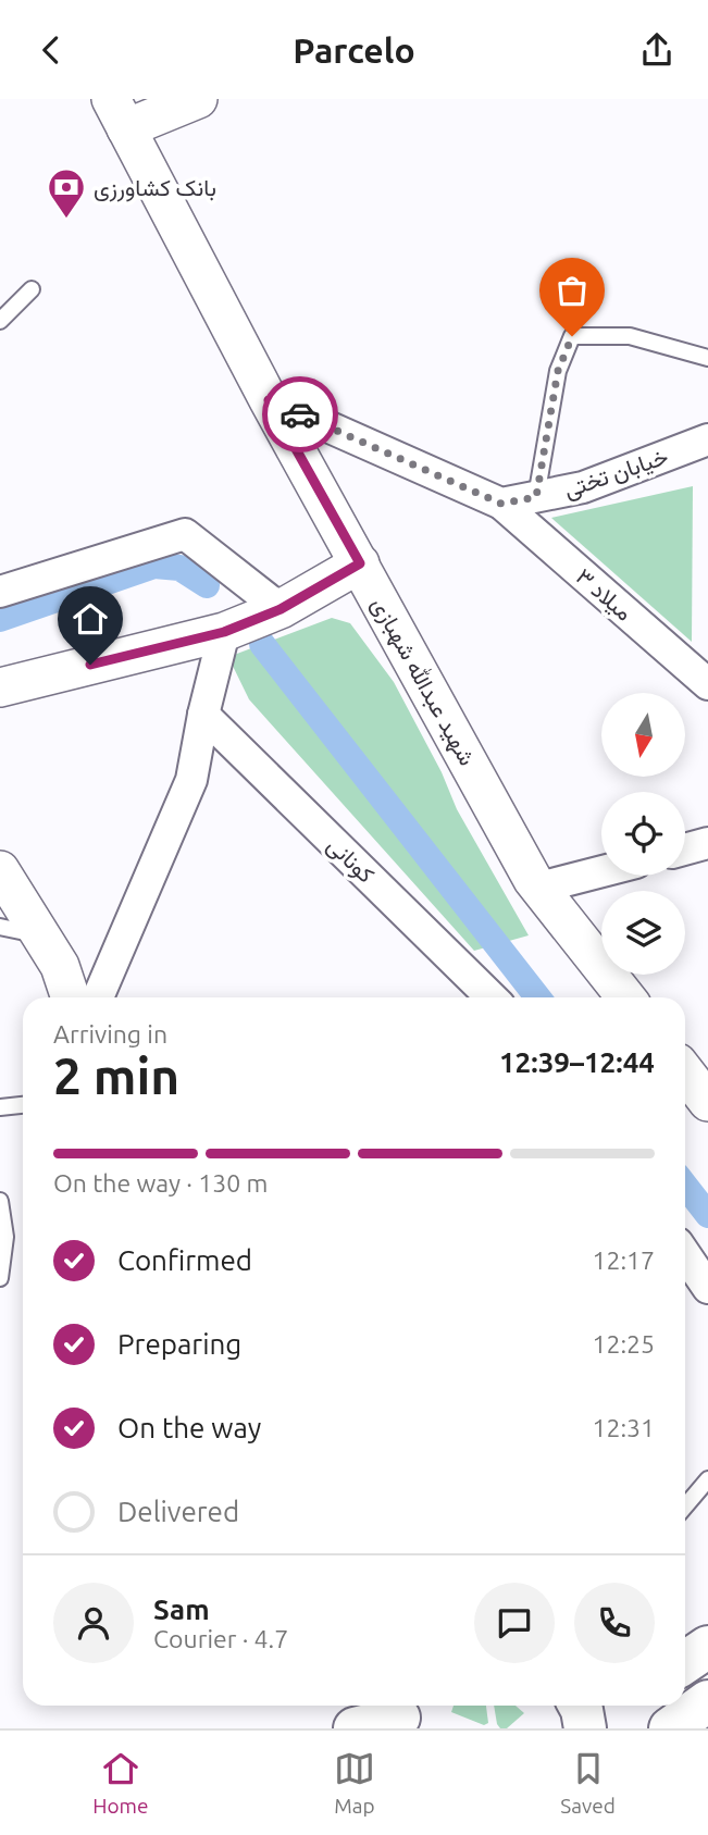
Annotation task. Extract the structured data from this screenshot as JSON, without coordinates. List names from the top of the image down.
{
  "streets": {
    "street": [
      "خیابان تختی",
      "میلاد ۳",
      "شهید عبدالله شهبازی",
      "کونانی"
    ]
  },
  "crossings": [
    ["خیابان تختی", "میلاد ۳"]
  ],
  "places": {
    "bank": ["بانک کشاورزی"]
  },
  "north": "bottom",
  "page": {
    "header": "Parcelo",
    "heading": ["2 min", "Arriving in", "12:39–12:44"],
    "panel": ["Sam", "Courier · 4.7"],
    "bar": "On the way · 130 m",
    "list": [
      ["Confirmed", "12:17"],
      ["Preparing", "12:25"],
      ["On the way", "12:31"],
      "Delivered"
    ],
    "tabs": ["Home", "Map", "Saved"]
  }
}
